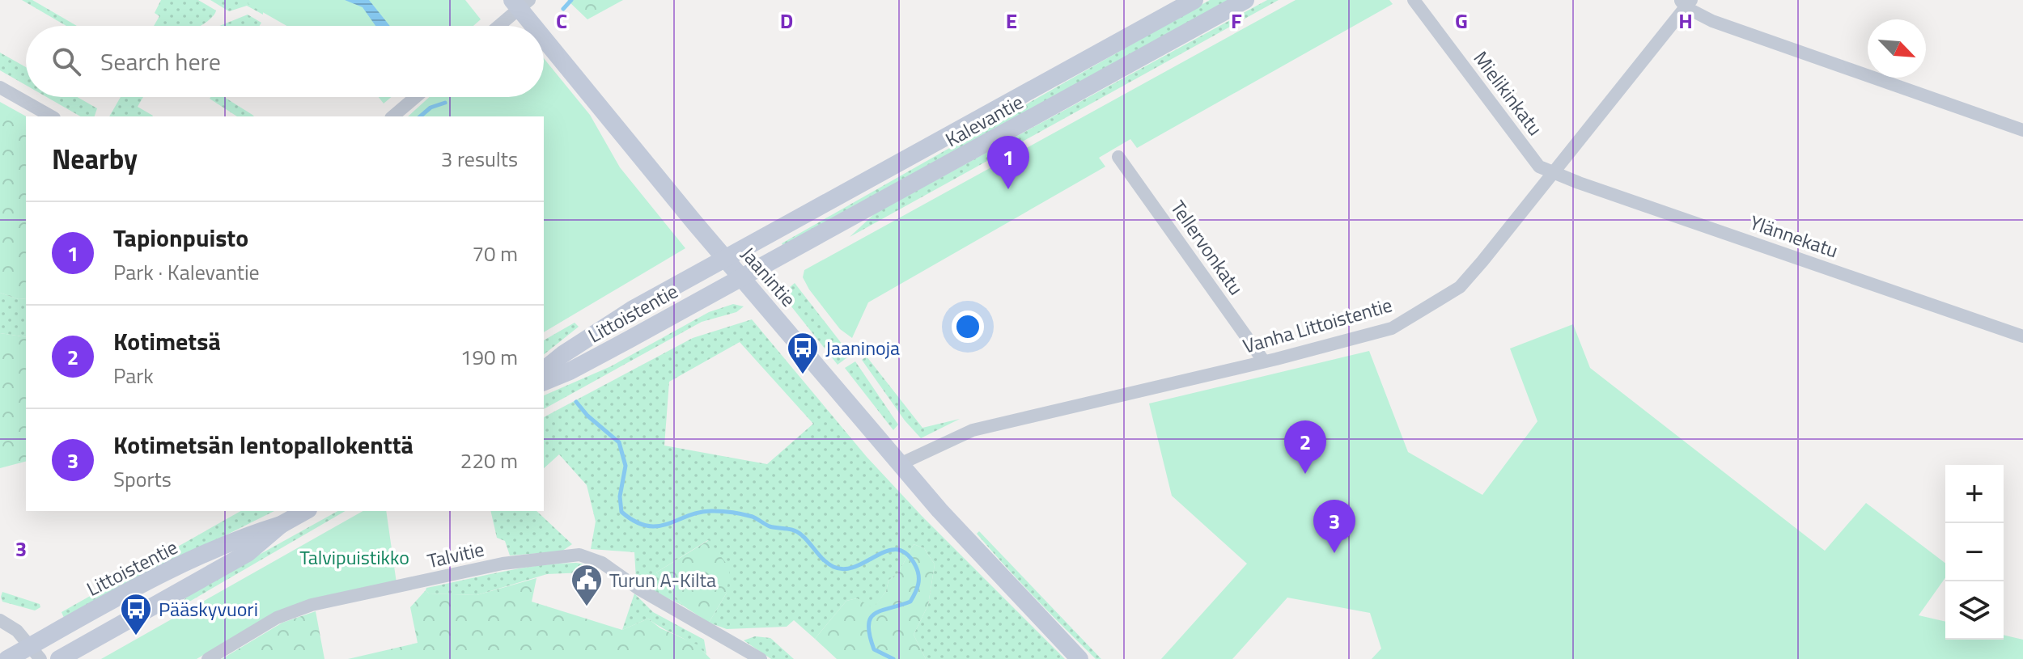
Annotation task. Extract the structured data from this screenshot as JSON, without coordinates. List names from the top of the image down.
{
  "streets": {
    "main road": ["Kalevantie", "Jaanintie", "Littoistentie"],
    "street": [
      "Mielikinkatu",
      "Ylännekatu",
      "Tellervonkatu",
      "Vanha Littoistentie",
      "Talvitie"
    ]
  },
  "crossings": [
    ["Mielikinkatu", "Ylännekatu"],
    ["Mielikinkatu", "Vanha Littoistentie"],
    ["Kalevantie", "Jaanintie"],
    ["Kalevantie", "Littoistentie"],
    ["Ylännekatu", "Vanha Littoistentie"],
    ["Tellervonkatu", "Vanha Littoistentie"],
    ["Jaanintie", "Littoistentie"],
    ["Jaanintie", "Vanha Littoistentie"]
  ],
  "parks": ["Talvipuistikko"],
  "places": {
    "bus stop": ["Jaaninoja", "Pääskyvuori"],
    "public building": ["Turun A-Kilta"]
  },
  "north": "bottom right",
  "page": {
    "search": "Search here",
    "heading": ["Nearby", "3 results"],
    "pins": ["1", "2", "3"],
    "list": [
      {
        "mark": "1",
        "name": "Tapionpuisto",
        "note": "Park · Kalevantie",
        "value": "70 m"
      },
      {
        "mark": "2",
        "name": "Kotimetsä",
        "note": "Park",
        "value": "190 m"
      },
      {
        "mark": "3",
        "name": "Kotimetsän lentopallokenttä",
        "note": "Sports",
        "value": "220 m"
      }
    ],
    "map_buttons": ["+", "−"]
  },
  "grid": {
    "columns": [
      "C",
      "D",
      "E",
      "F",
      "G",
      "H"
    ],
    "rows": ["3"]
  }
}
